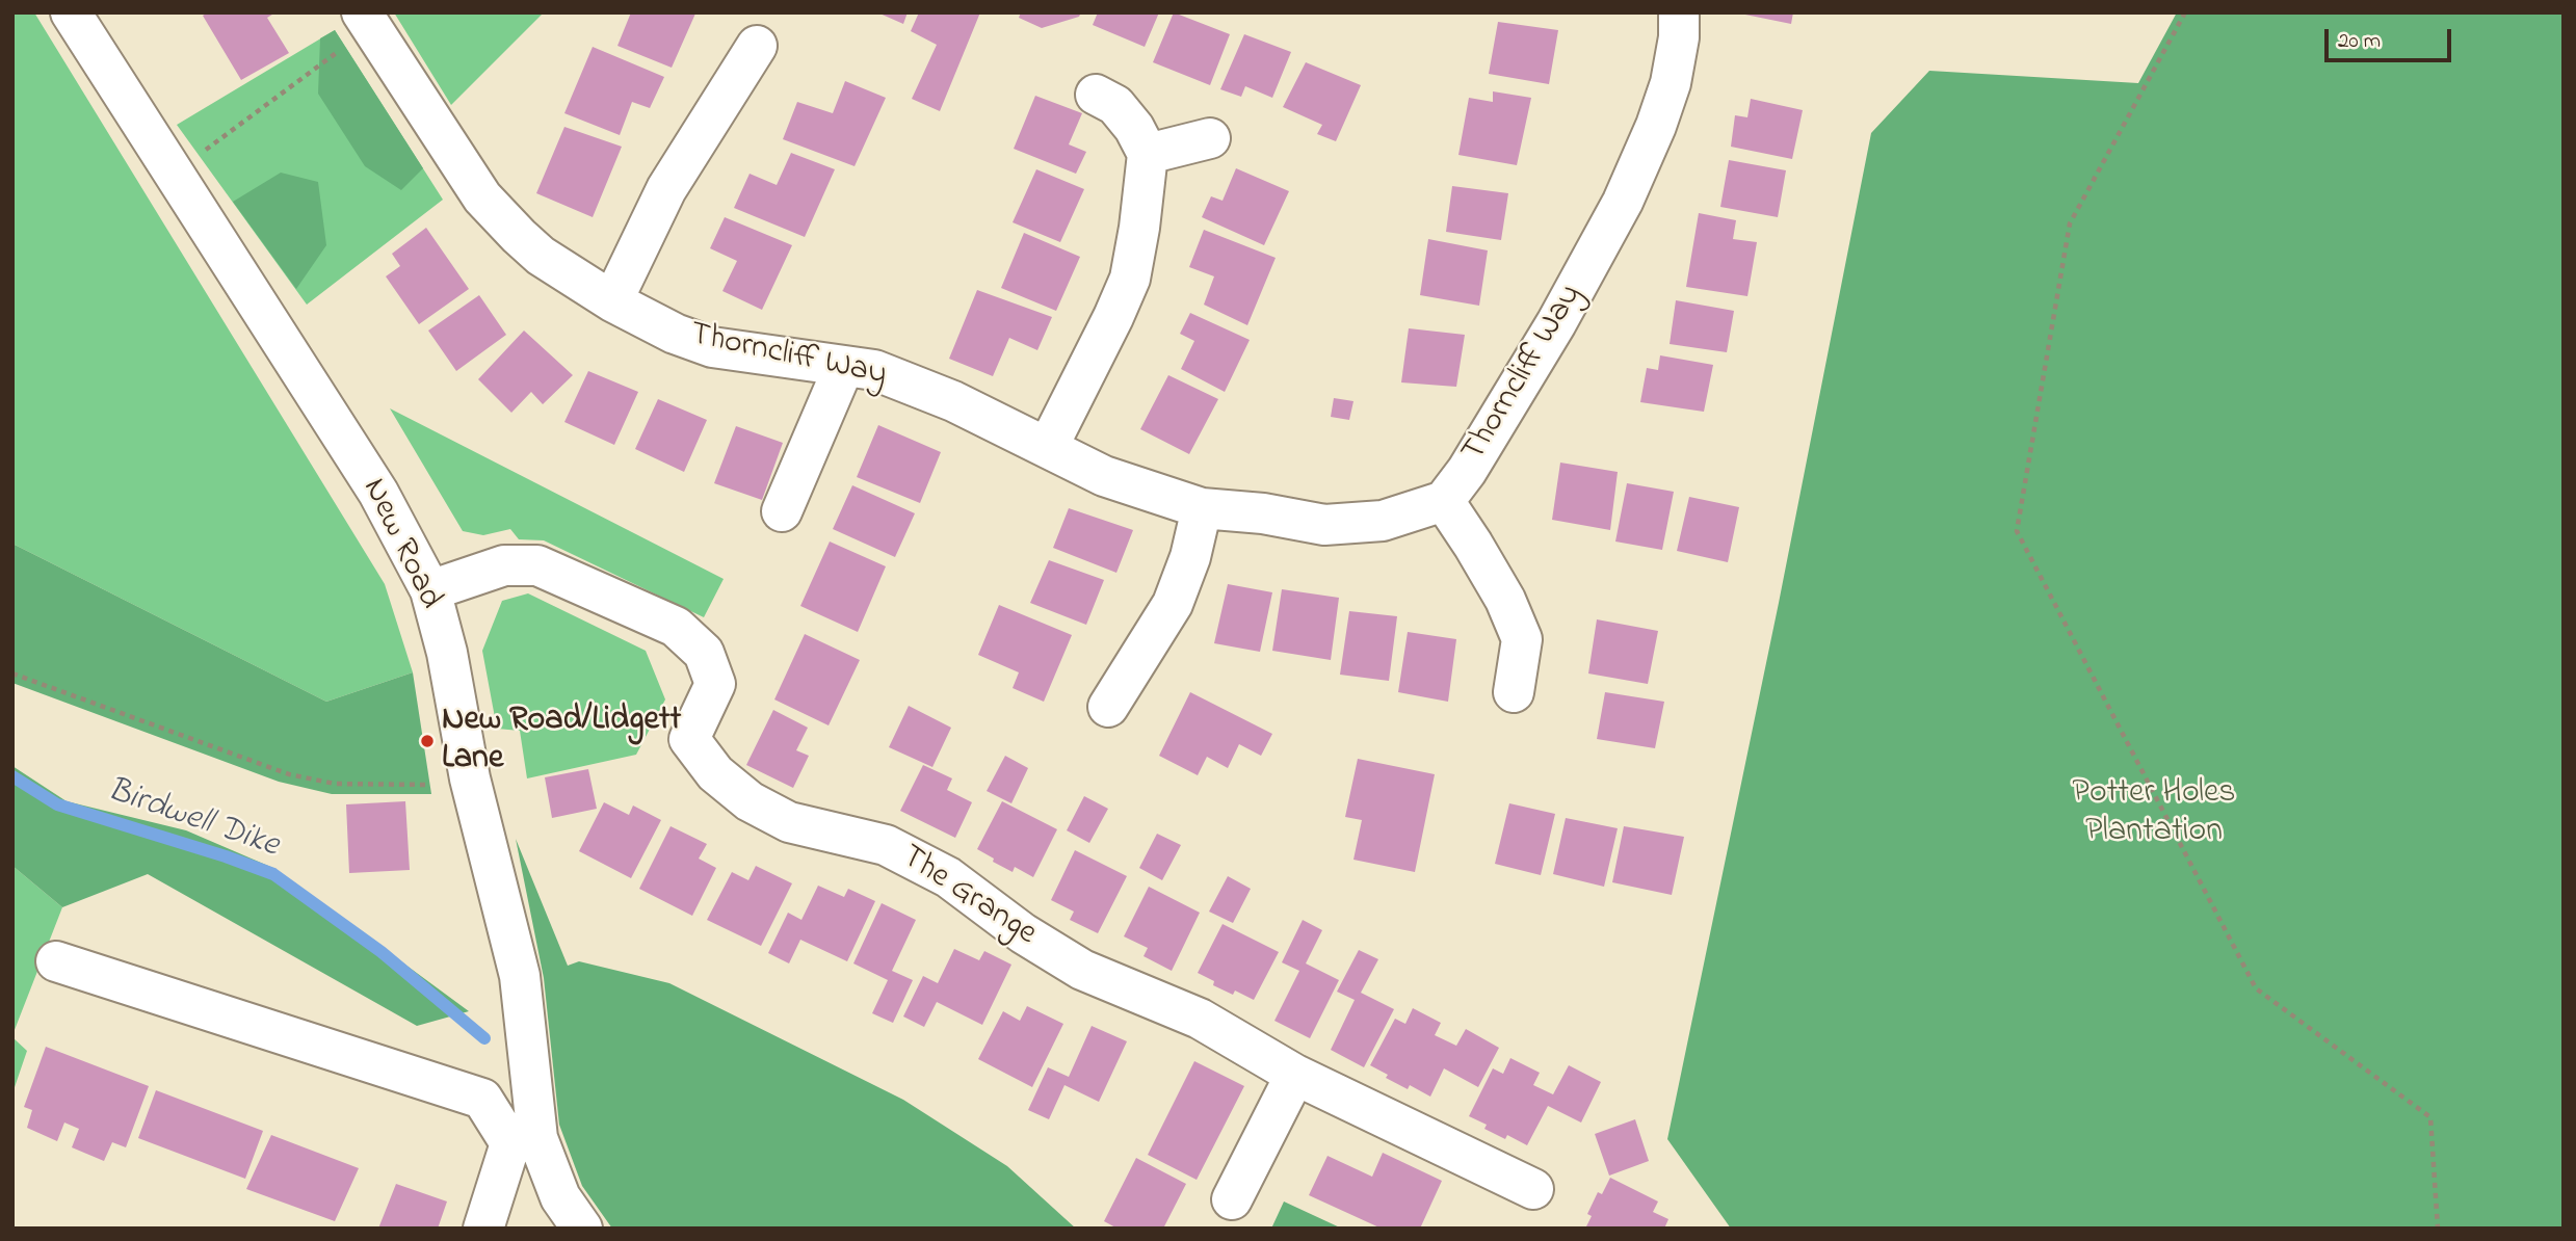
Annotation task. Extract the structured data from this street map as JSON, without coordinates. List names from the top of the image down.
{
  "streets": {
    "street": ["Thorncliff Way", "New Road", "The Grange"]
  },
  "crossings": [
    ["New Road", "The Grange"]
  ],
  "water": ["Birdwell Dike"],
  "parks": ["Potter Holes Plantation"],
  "places": ["New Road/Lidgett Lane"],
  "scale_bar": "20 m"
}
